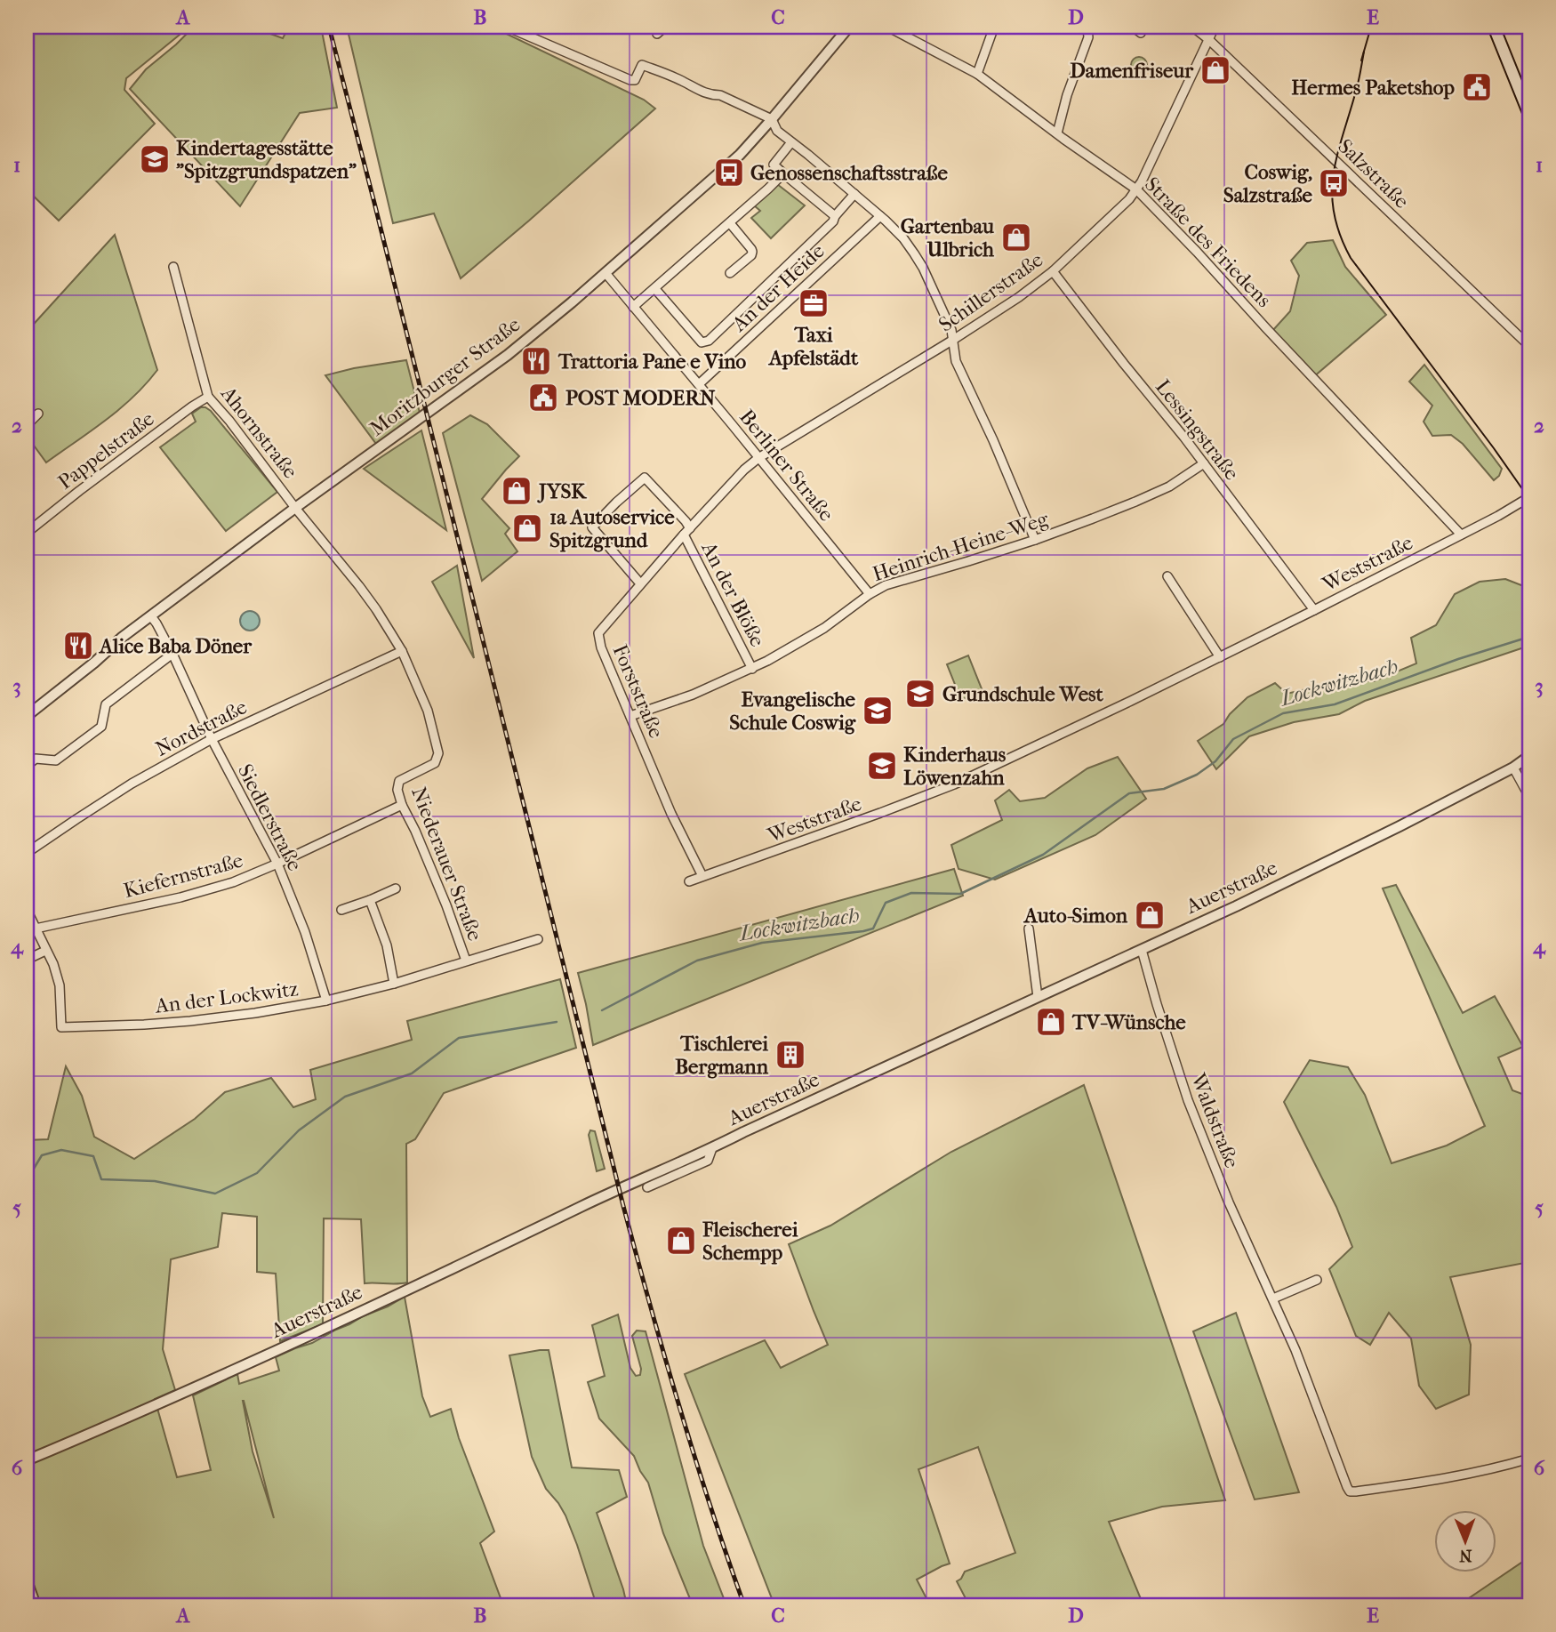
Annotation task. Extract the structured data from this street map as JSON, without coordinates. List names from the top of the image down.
{
  "streets": {
    "street": [
      "Salzstraße",
      "Straße des Friedens",
      "An der Heide",
      "Schillerstraße",
      "Moritzburger Straße",
      "Lessingstraße",
      "Ahornstraße",
      "Pappelstraße",
      "Berliner Straße",
      "Heinrich-Heine-Weg",
      "Weststraße",
      "An der Blöße",
      "Forststraße",
      "Nordstraße",
      "Siedlerstraße",
      "Niederauer Straße",
      "Kiefernstraße",
      "Auerstraße",
      "An der Lockwitz",
      "Waldstraße"
    ]
  },
  "crossings": [
    ["Salzstraße", "Schillerstraße"],
    ["Straße des Friedens", "Schillerstraße"],
    ["Straße des Friedens", "Weststraße"],
    ["An der Heide", "Berliner Straße"],
    ["Schillerstraße", "Lessingstraße"],
    ["Schillerstraße", "Berliner Straße"],
    ["Schillerstraße", "Forststraße"],
    ["Moritzburger Straße", "Ahornstraße"],
    ["Moritzburger Straße", "Berliner Straße"],
    ["Moritzburger Straße", "Siedlerstraße"],
    ["Moritzburger Straße", "Niederauer Straße"],
    ["Lessingstraße", "Heinrich-Heine-Weg"],
    ["Lessingstraße", "Weststraße"],
    ["Ahornstraße", "Pappelstraße"],
    ["Ahornstraße", "Niederauer Straße"],
    ["Berliner Straße", "Heinrich-Heine-Weg"],
    ["Berliner Straße", "Forststraße"],
    ["Heinrich-Heine-Weg", "An der Blöße"],
    ["Heinrich-Heine-Weg", "Forststraße"],
    ["Weststraße", "Forststraße"],
    ["An der Blöße", "Forststraße"],
    ["Nordstraße", "Siedlerstraße"],
    ["Nordstraße", "Niederauer Straße"],
    ["Siedlerstraße", "Kiefernstraße"],
    ["Siedlerstraße", "An der Lockwitz"],
    ["Niederauer Straße", "Kiefernstraße"],
    ["Niederauer Straße", "An der Lockwitz"],
    ["Auerstraße", "Waldstraße"]
  ],
  "water": ["Lockwitzbach"],
  "places": {
    "shop": [
      "Damenfriseur",
      "Gartenbau Ulbrich",
      "JYSK",
      "1a Autoservice Spitzgrund",
      "Auto-Simon",
      "TV-Wünsche",
      "Fleischerei Schempp"
    ],
    "public building": ["Hermes Paketshop", "POST MODERN"],
    "school or university": [
      "Kindertagesstätte \"Spitzgrundspatzen\"",
      "Grundschule West",
      "Evangelische Schule Coswig",
      "Kinderhaus Löwenzahn"
    ],
    "bus stop": ["Genossenschaftsstraße", "Coswig, Salzstraße"],
    "office": ["Taxi Apfelstädt"],
    "restaurant": ["Trattoria Pane e Vino", "Alice Baba Döner"],
    "building": ["Tischlerei Bergmann"]
  },
  "north": "bottom",
  "grid": {
    "columns": [
      "A",
      "B",
      "C",
      "D",
      "E"
    ],
    "rows": [
      "1",
      "2",
      "3",
      "4",
      "5",
      "6"
    ]
  }
}
